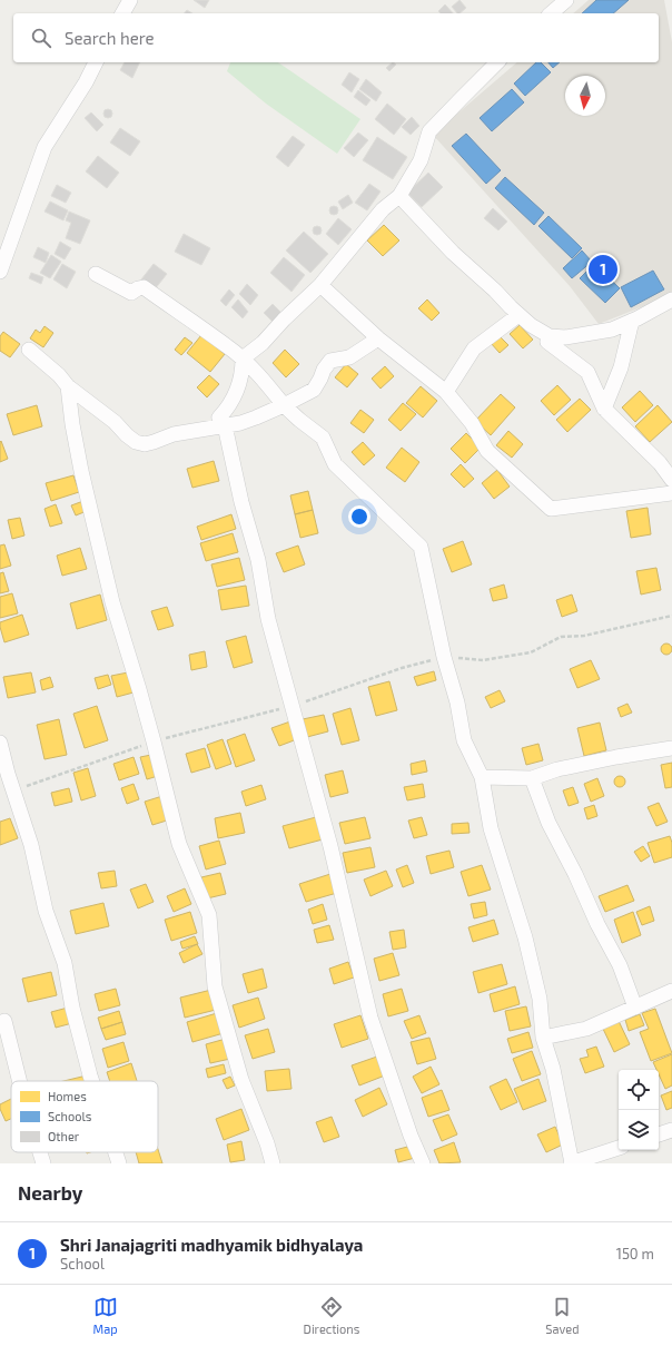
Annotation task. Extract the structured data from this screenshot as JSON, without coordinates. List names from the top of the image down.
{
  "legend": ["Homes", "Schools", "Other"],
  "north": "bottom",
  "page": {
    "search": "Search here",
    "pins": "1",
    "heading": "Nearby",
    "list": [
      {
        "mark": "1",
        "name": "Shri Janajagriti madhyamik bidhyalaya",
        "note": "School",
        "value": "150 m"
      }
    ],
    "nav": ["Map", "Directions", "Saved"]
  }
}
